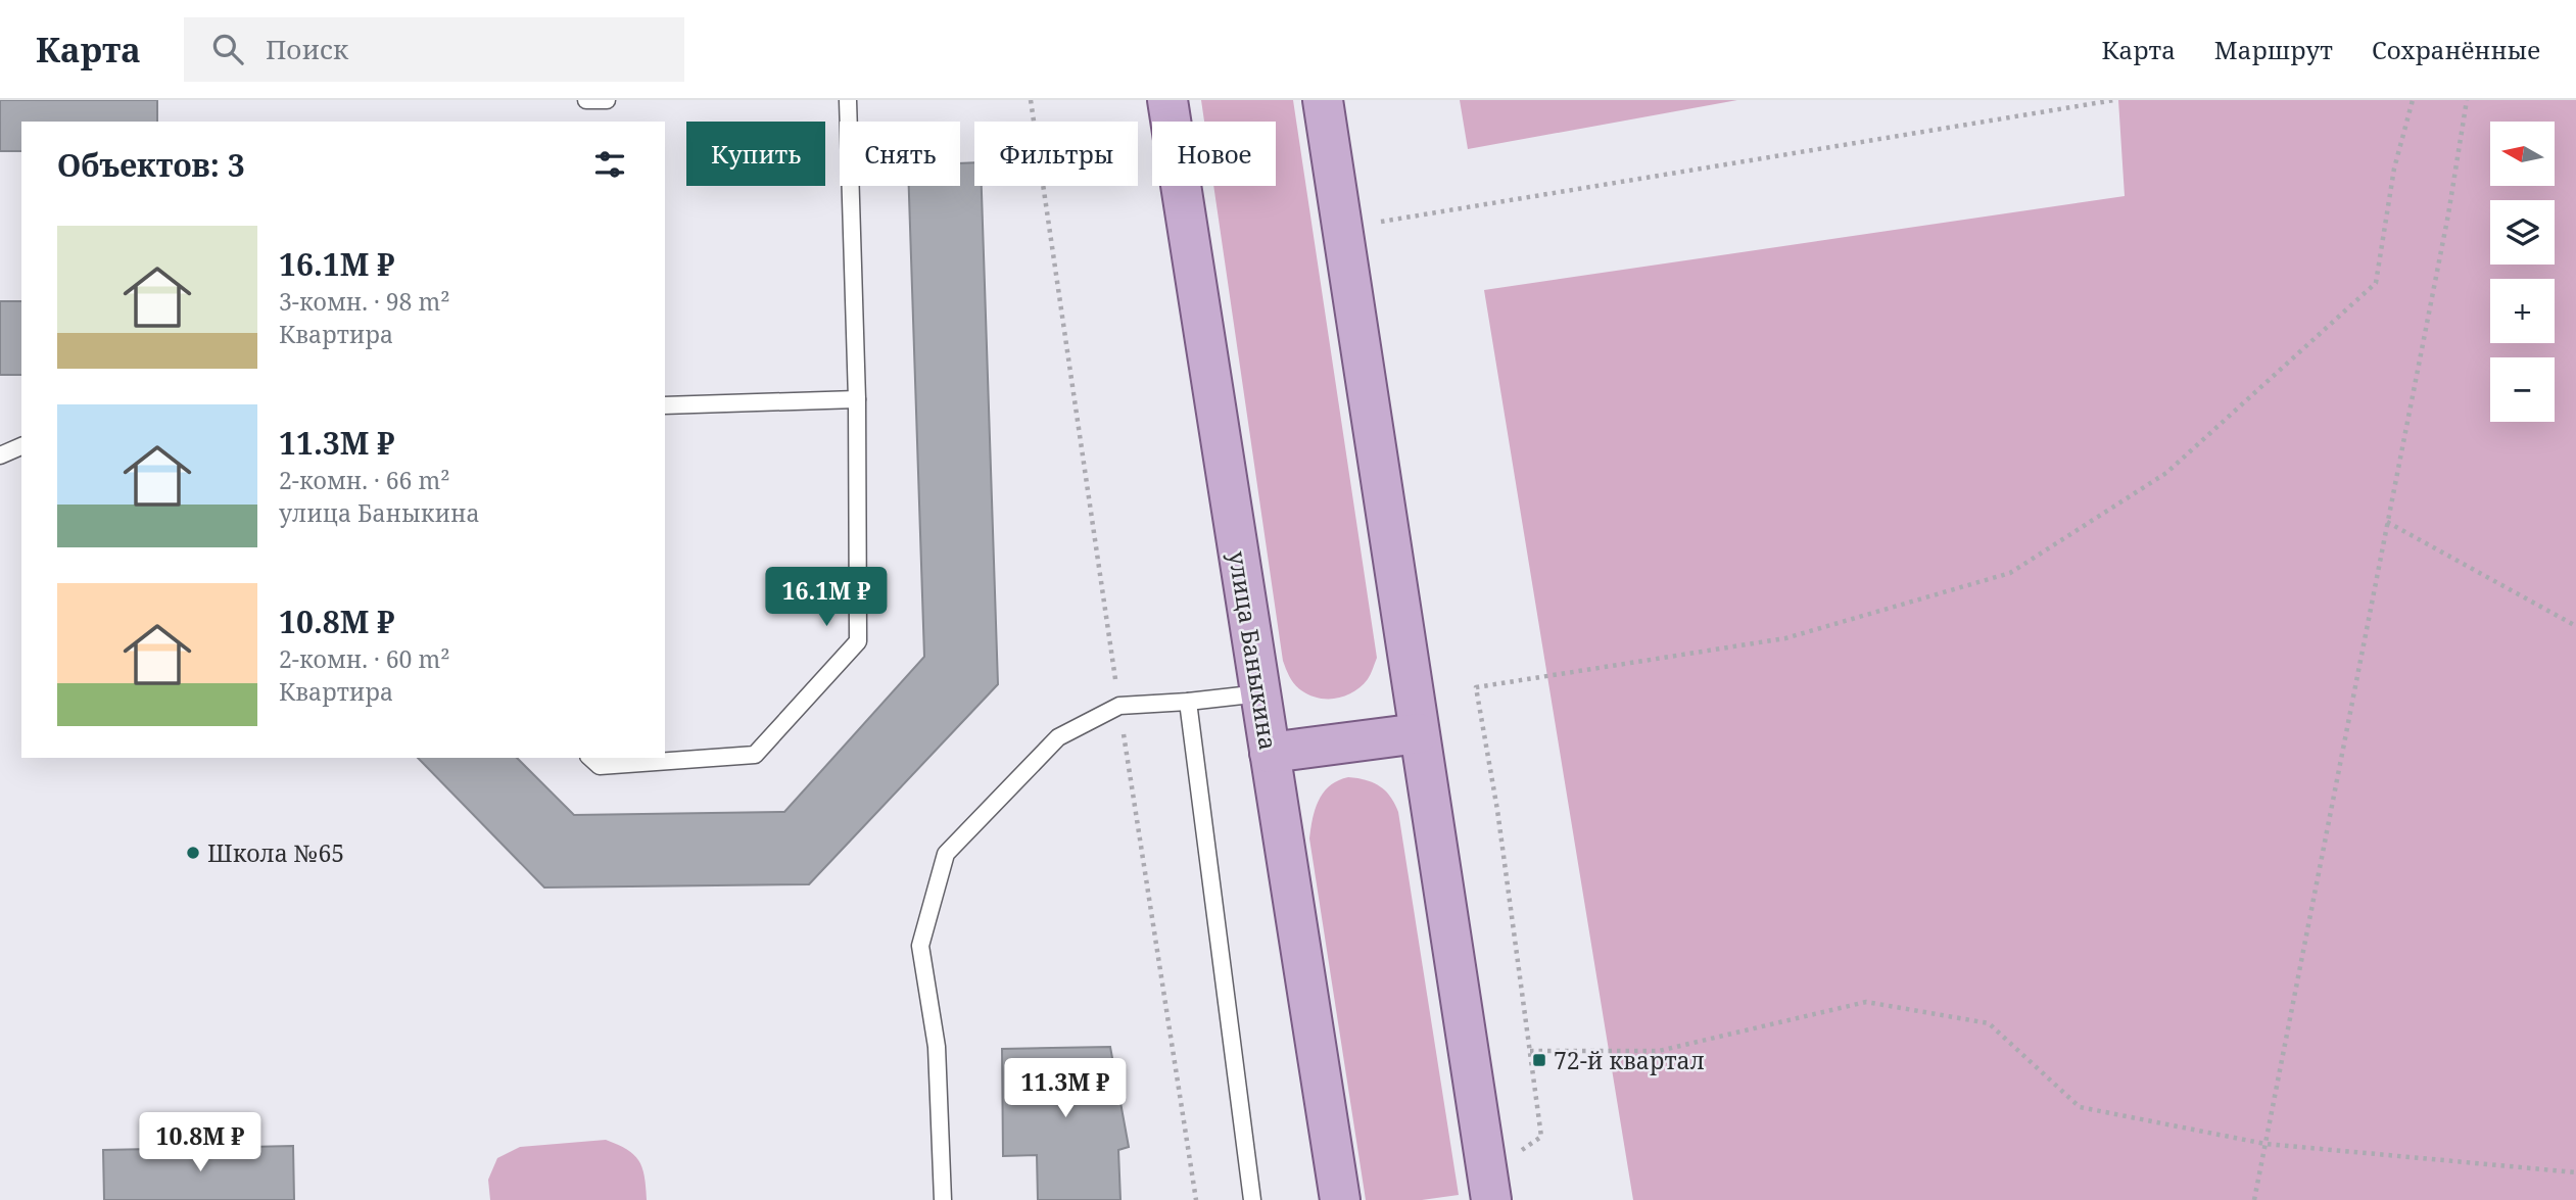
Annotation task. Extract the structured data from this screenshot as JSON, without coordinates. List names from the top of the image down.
{
  "streets": {
    "main road": ["улица Баныкина"]
  },
  "places": {
    "other": ["Школа №65"],
    "transit": ["72-й квартал"]
  },
  "north": "left",
  "page": {
    "header": "Карта",
    "search": "Поиск",
    "nav": ["Карта", "Маршрут", "Сохранённые"],
    "map_buttons": ["+", "−"],
    "chip": [
      "Купить",
      "Снять",
      "Фильтры",
      "Новое"
    ],
    "heading": "Объектов: 3",
    "list": [
      {
        "name": "16.1M ₽",
        "note": "3-комн. · 98 m² · Квартира"
      },
      {
        "name": "11.3M ₽",
        "note": "2-комн. · 66 m² · улица Баныкина"
      },
      {
        "name": "10.8M ₽",
        "note": "2-комн. · 60 m² · Квартира"
      }
    ],
    "price": ["16.1M ₽", "11.3M ₽", "10.8M ₽"]
  }
}
